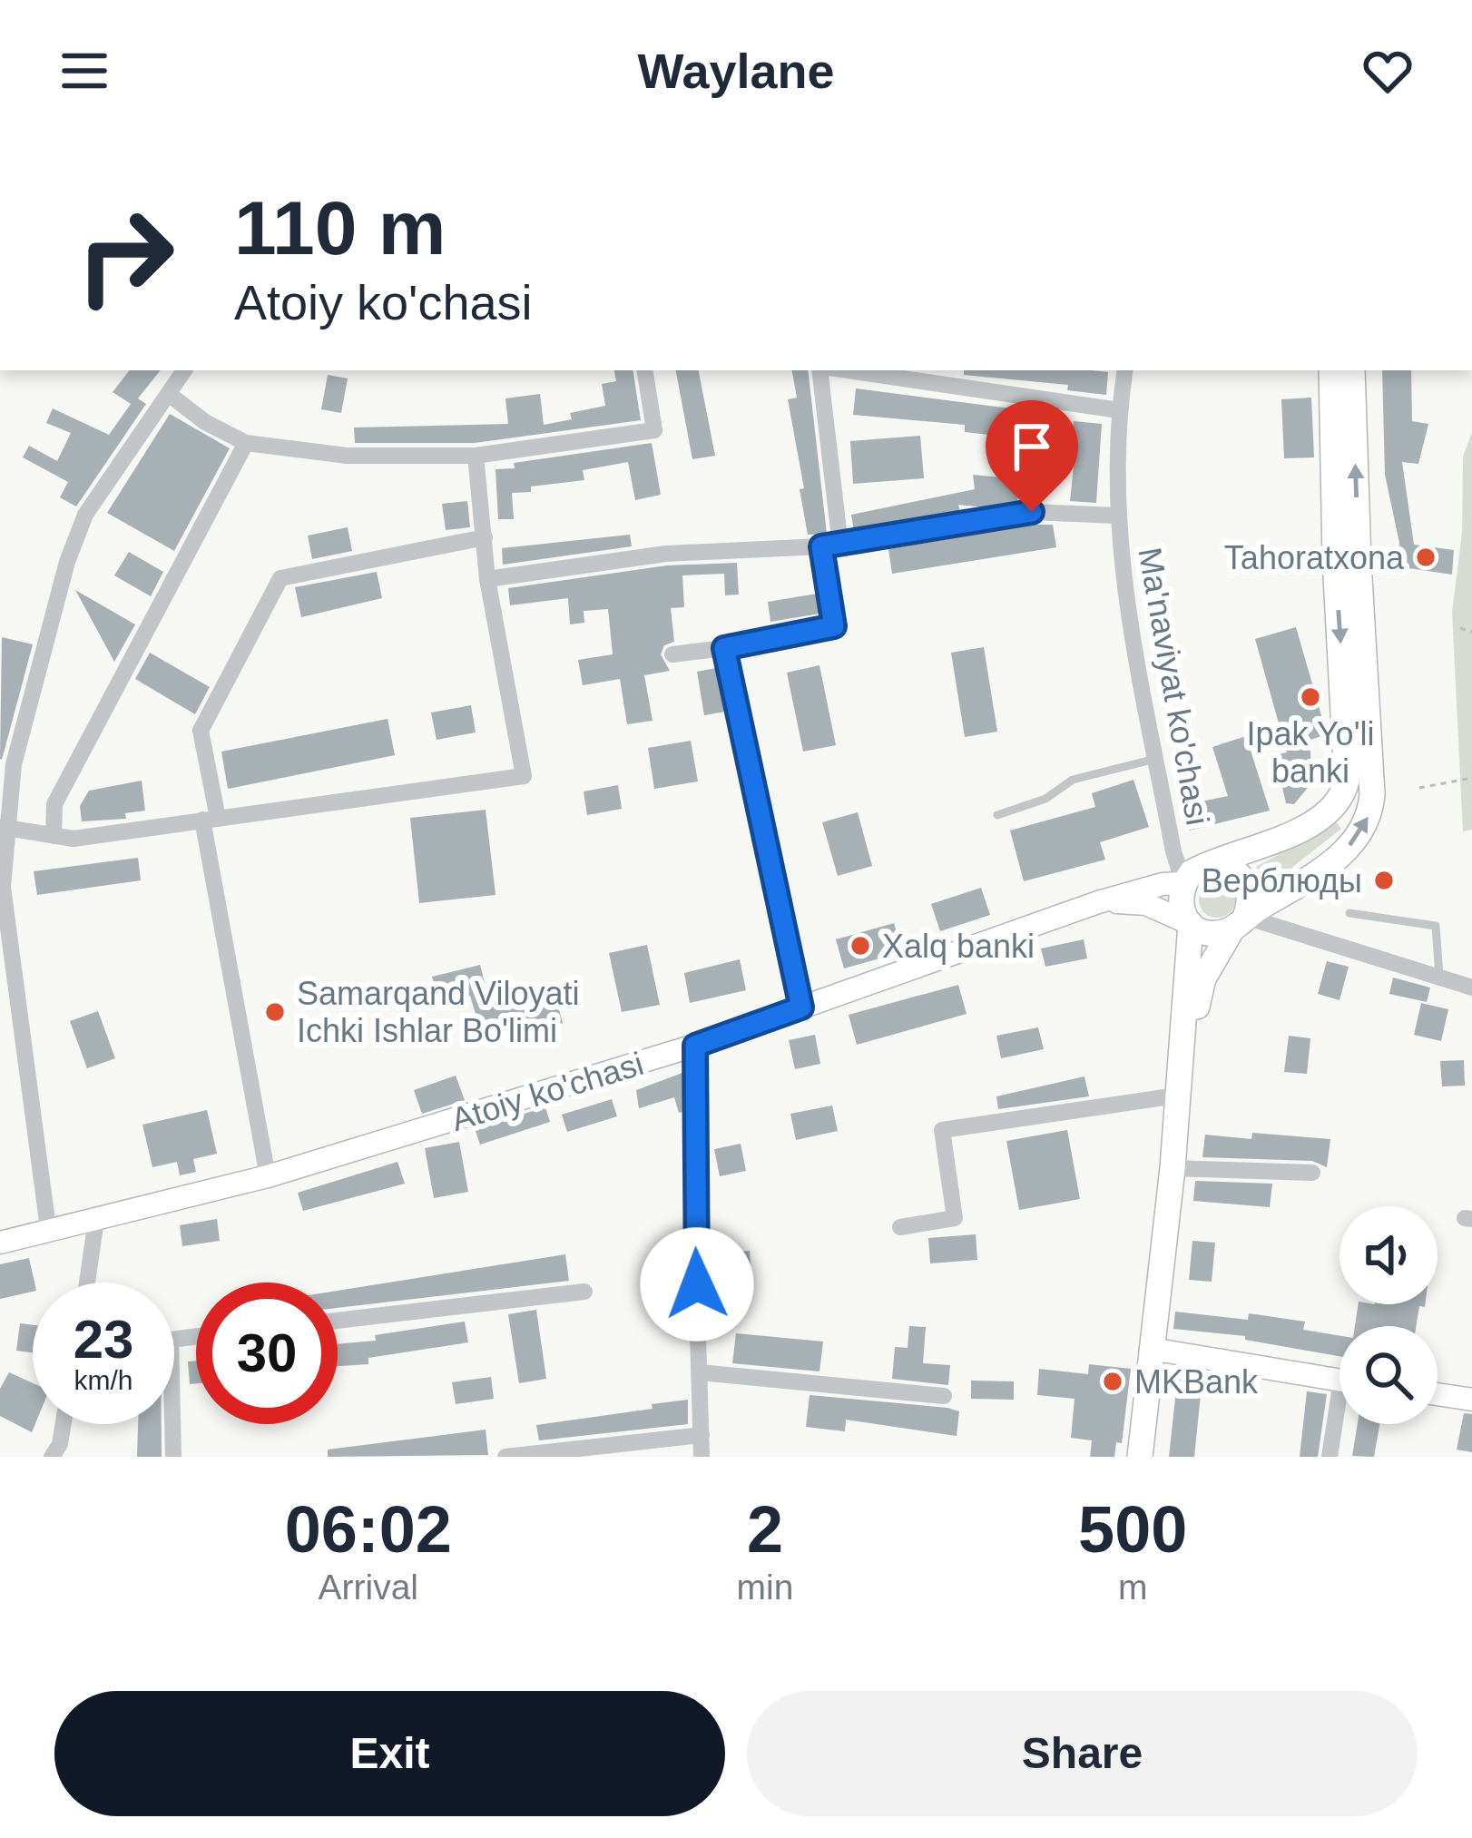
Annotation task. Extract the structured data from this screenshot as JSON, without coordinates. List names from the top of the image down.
{
  "streets": {
    "street": ["Ma'naviyat ko'chasi", "Atoiy ko'chasi"]
  },
  "crossings": [
    ["Ma'naviyat ko'chasi", "Atoiy ko'chasi"]
  ],
  "places": [
    "Tahoratxona",
    "Ipak Yo'li banki",
    "Верблюды",
    "Xalq banki",
    "Samarqand Viloyati Ichki Ishlar Bo'limi",
    "MKBank"
  ],
  "page": {
    "header": "Waylane",
    "turn": ["110 m", "Atoiy ko'chasi"],
    "speed": "23 km/h",
    "limit": "30",
    "eta": [
      "06:02",
      "Arrival",
      "2",
      "min",
      "500",
      "m"
    ],
    "buttons": ["Exit", "Share"]
  }
}
